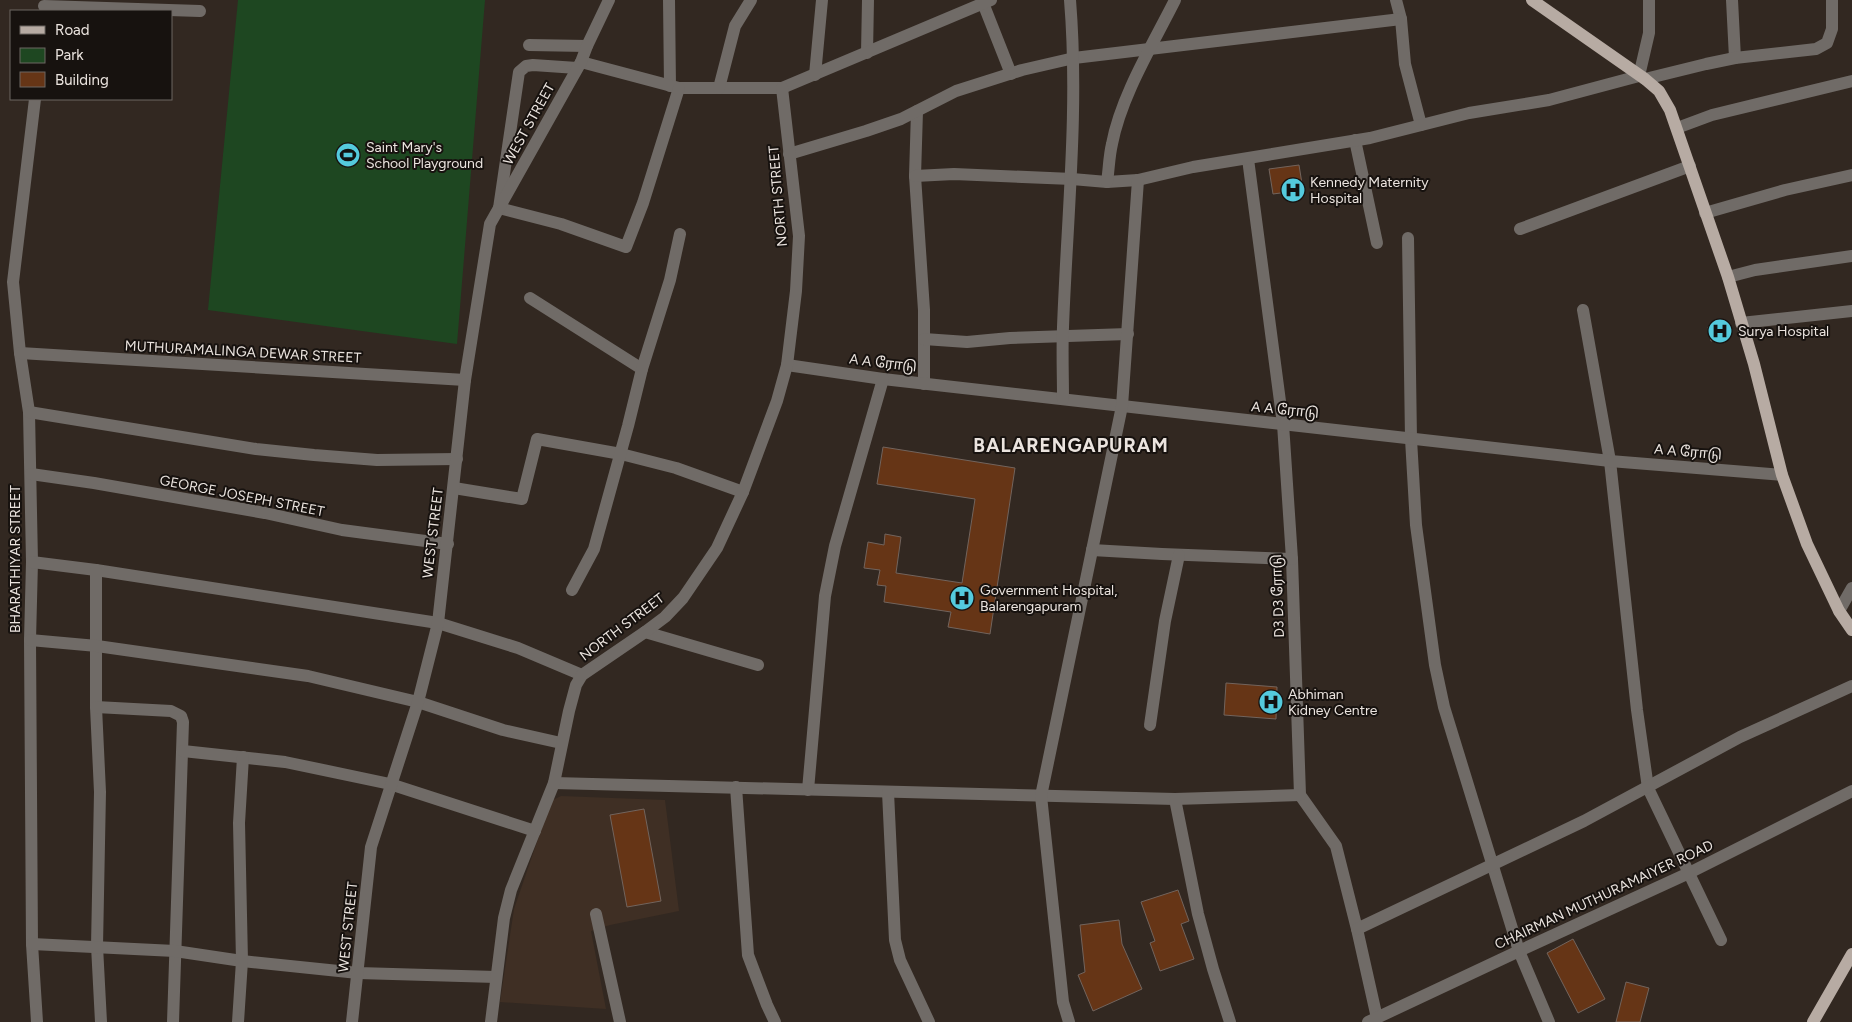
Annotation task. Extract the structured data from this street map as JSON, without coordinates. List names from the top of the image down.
{
  "streets": {
    "street": [
      "WEST STREET",
      "NORTH STREET",
      "MUTHURAMALINGA DEWAR STREET",
      "A A ரோடு",
      "GEORGE JOSEPH STREET",
      "BHARATHIYAR STREET",
      "D3 D3 ரோடு",
      "CHAIRMAN MUTHURAMAIYER ROAD"
    ]
  },
  "crossings": [
    ["WEST STREET", "MUTHURAMALINGA DEWAR STREET"],
    ["WEST STREET", "GEORGE JOSEPH STREET"],
    ["NORTH STREET", "A A ரோடு"],
    ["MUTHURAMALINGA DEWAR STREET", "BHARATHIYAR STREET"],
    ["A A ரோடு", "D3 D3 ரோடு"],
    ["GEORGE JOSEPH STREET", "BHARATHIYAR STREET"]
  ],
  "districts": ["BALARENGAPURAM"],
  "places": {
    "sports": ["Saint Mary's School Playground"],
    "hospital": [
      "Kennedy Maternity Hospital",
      "Surya Hospital",
      "Government Hospital, Balarengapuram",
      "Abhiman Kidney Centre"
    ]
  },
  "legend": ["Road", "Park", "Building"]
}
